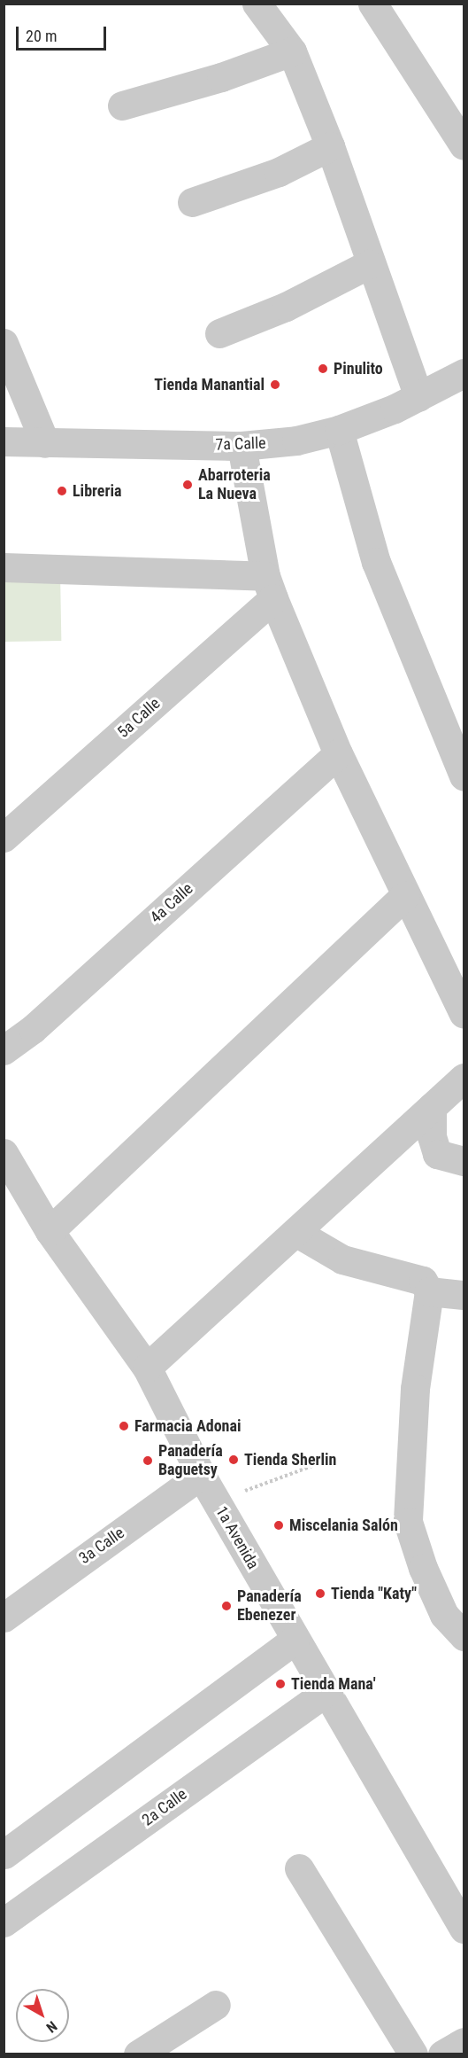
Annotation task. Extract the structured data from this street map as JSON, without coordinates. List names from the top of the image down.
{
  "streets": {
    "street": [
      "7a Calle",
      "5a Calle",
      "4a Calle",
      "1a Avenida",
      "3a Calle",
      "2a Calle"
    ]
  },
  "crossings": [
    ["1a Avenida", "3a Calle"],
    ["1a Avenida", "2a Calle"]
  ],
  "places": [
    "Pinulito",
    "Tienda Manantial",
    "Abarroteria La Nueva",
    "Libreria",
    "Farmacia Adonai",
    "Tienda Sherlin",
    "Panadería Baguetsy",
    "Miscelania Salón",
    "Tienda \"Katy\"",
    "Panadería Ebenezer",
    "Tienda Mana'"
  ],
  "scale_bar": "20 m",
  "north": "bottom right"
}
